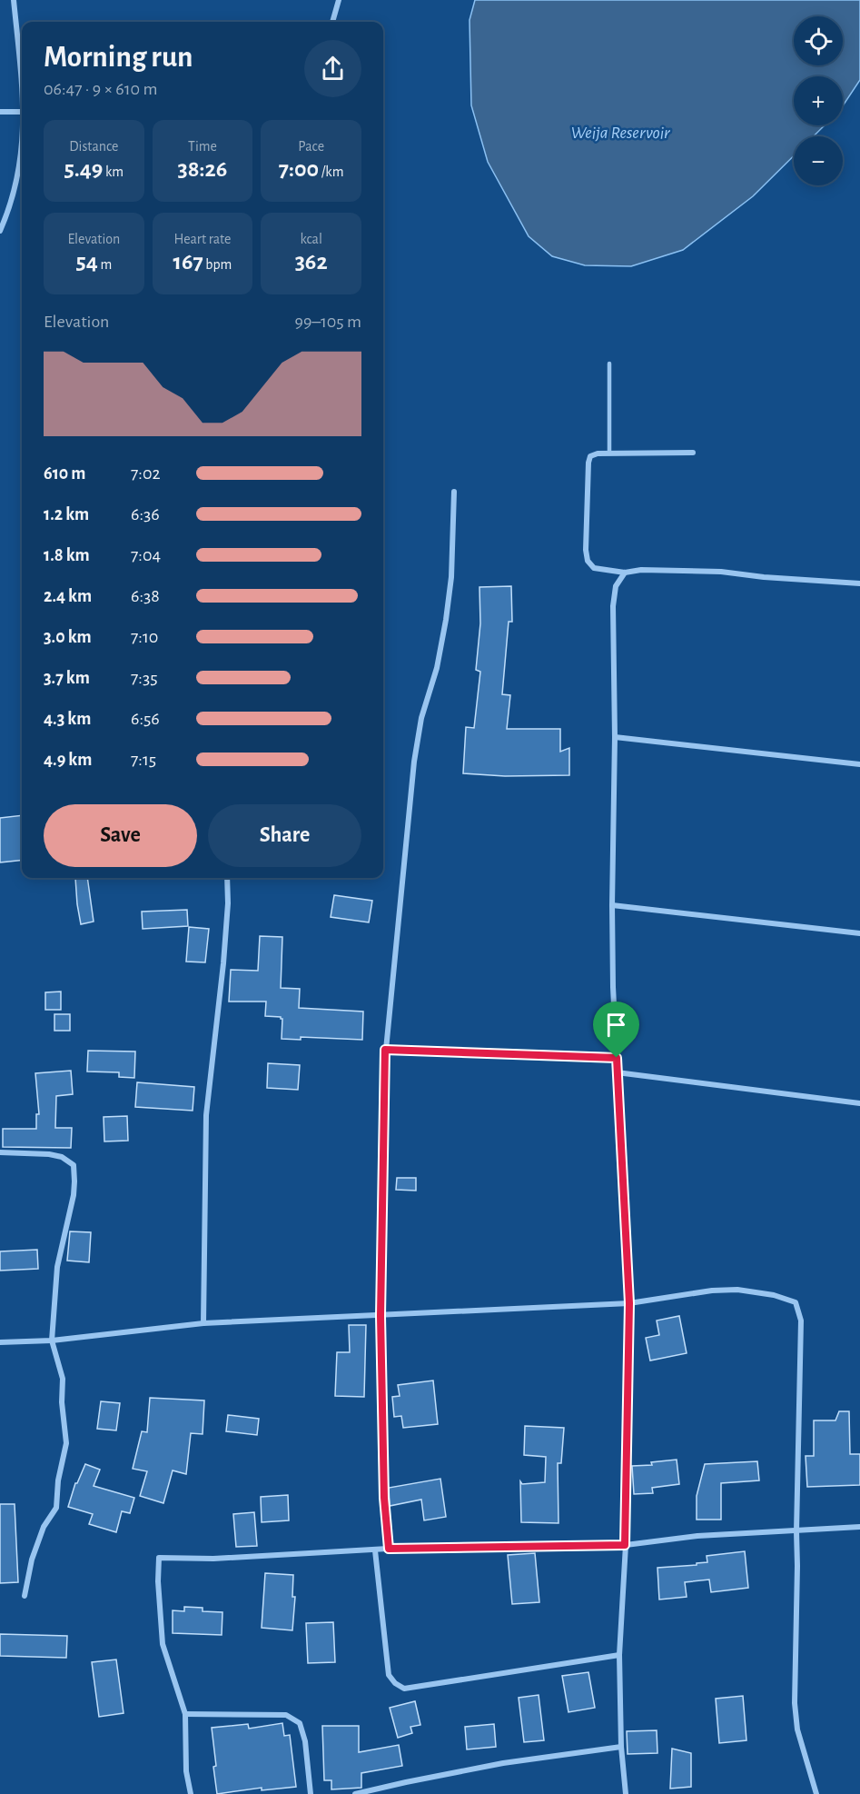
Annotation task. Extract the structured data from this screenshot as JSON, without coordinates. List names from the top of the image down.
{
  "water": ["Weija Reservoir"],
  "page": {
    "map_buttons": ["+", "−"],
    "heading": ["Morning run", "06:47 · 9 × 610 m"],
    "stats": [
      ["Distance", "5.49 km"],
      ["Time", "38:26"],
      ["Pace", "7:00 /km"],
      ["Elevation", "54 m"],
      ["Heart rate", "167 bpm"],
      ["kcal", "362"]
    ],
    "chart": ["Elevation", "99–105 m"],
    "list": [
      {
        "name": "610 m",
        "note": "7:02"
      },
      {
        "name": "1.2 km",
        "note": "6:36"
      },
      {
        "name": "1.8 km",
        "note": "7:04"
      },
      {
        "name": "2.4 km",
        "note": "6:38"
      },
      {
        "name": "3.0 km",
        "note": "7:10"
      },
      {
        "name": "3.7 km",
        "note": "7:35"
      },
      {
        "name": "4.3 km",
        "note": "6:56"
      },
      {
        "name": "4.9 km",
        "note": "7:15"
      }
    ],
    "buttons": ["Save", "Share"]
  }
}
